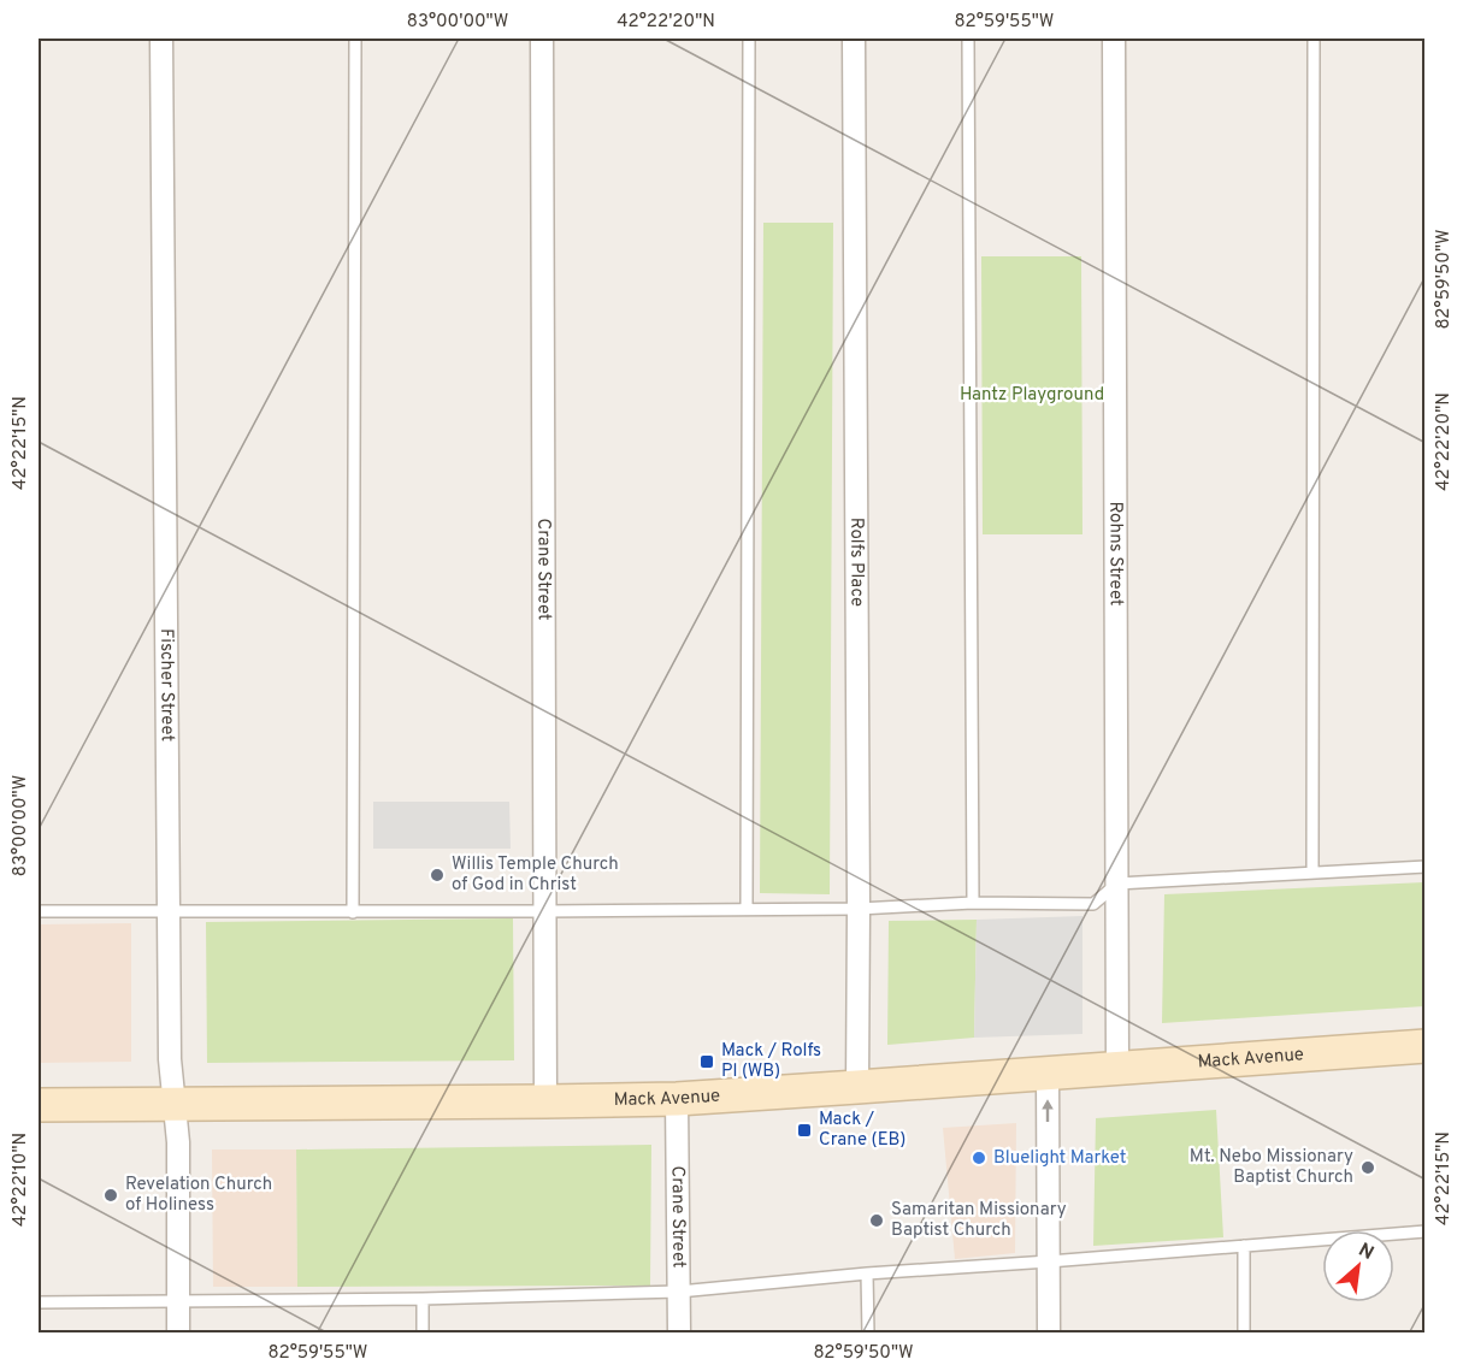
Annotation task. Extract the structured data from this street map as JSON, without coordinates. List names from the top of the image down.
{
  "streets": {
    "main road": ["Mack Avenue"],
    "street": [
      "Rohns Street",
      "Rolfs Place",
      "Crane Street",
      "Fischer Street"
    ]
  },
  "crossings": [
    ["Rohns Street", "Mack Avenue"],
    ["Rolfs Place", "Mack Avenue"],
    ["Crane Street", "Mack Avenue"],
    ["Fischer Street", "Mack Avenue"]
  ],
  "parks": ["Hantz Playground"],
  "places": {
    "other": [
      "Willis Temple Church of God in Christ",
      "Bluelight Market",
      "Mt. Nebo Missionary Baptist Church",
      "Revelation Church of Holiness",
      "Samaritan Missionary Baptist Church"
    ],
    "transit": ["Mack / Rolfs Pl (WB)", "Mack / Crane (EB)"]
  },
  "north": "top right",
  "coordinates": [
    "83°00'00\"W",
    "42°22'20\"N",
    "82°59'55\"W",
    "82°59'50\"W",
    "42°22'15\"N",
    "42°22'10\"N"
  ]
}
